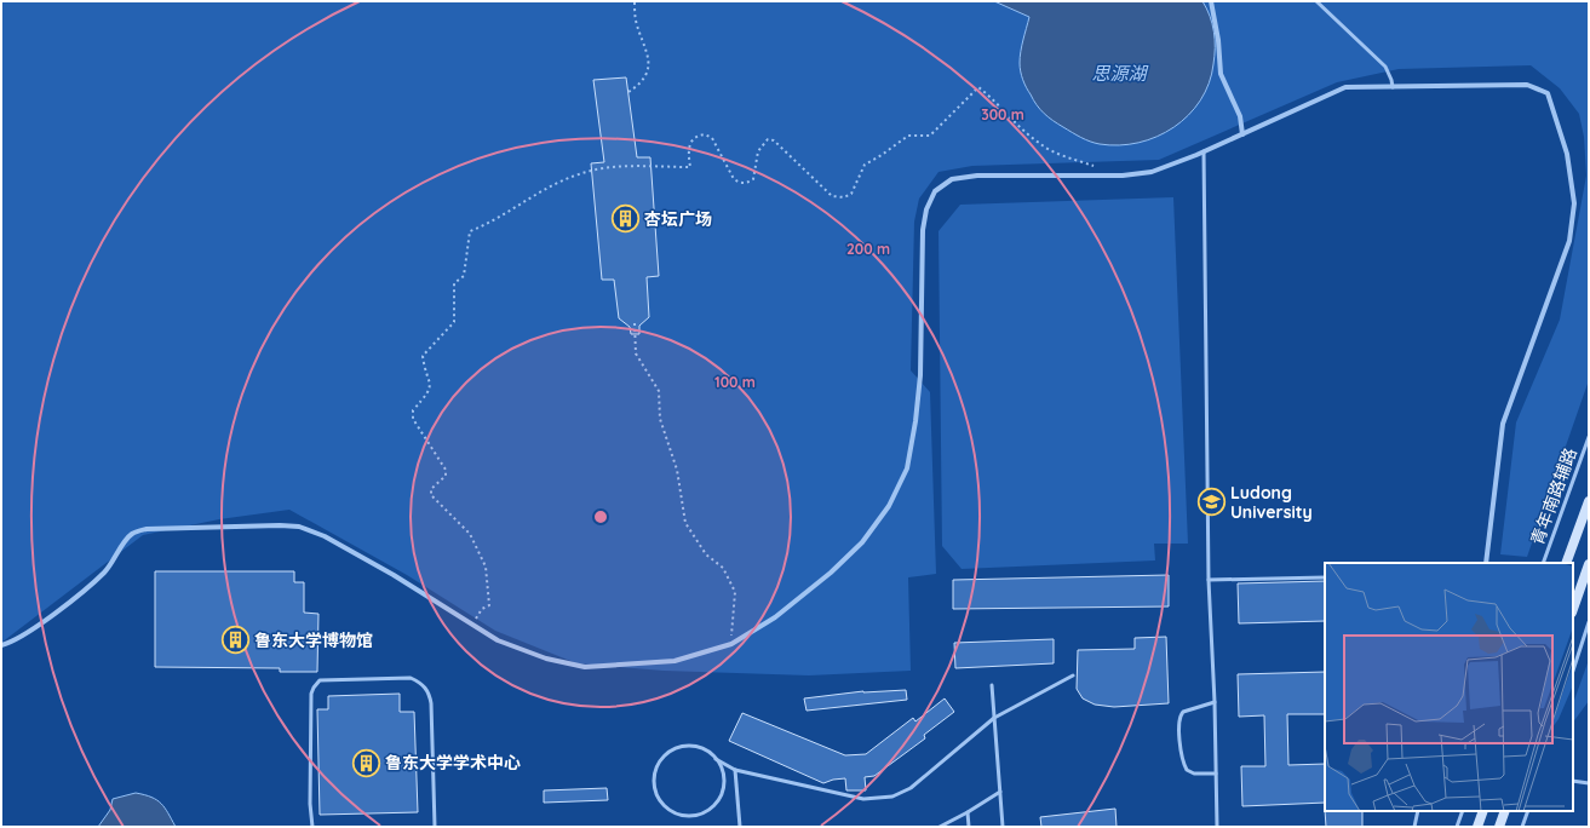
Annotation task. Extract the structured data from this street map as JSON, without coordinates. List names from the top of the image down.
{
  "streets": {
    "lane": ["青年南路辅路"]
  },
  "water": ["思源湖"],
  "places": {
    "building": ["杏坛广场", "鲁东大学博物馆", "鲁东大学学术中心"],
    "school or university": ["Ludong University"]
  },
  "rings": ["300 m", "200 m", "100 m"]
}
